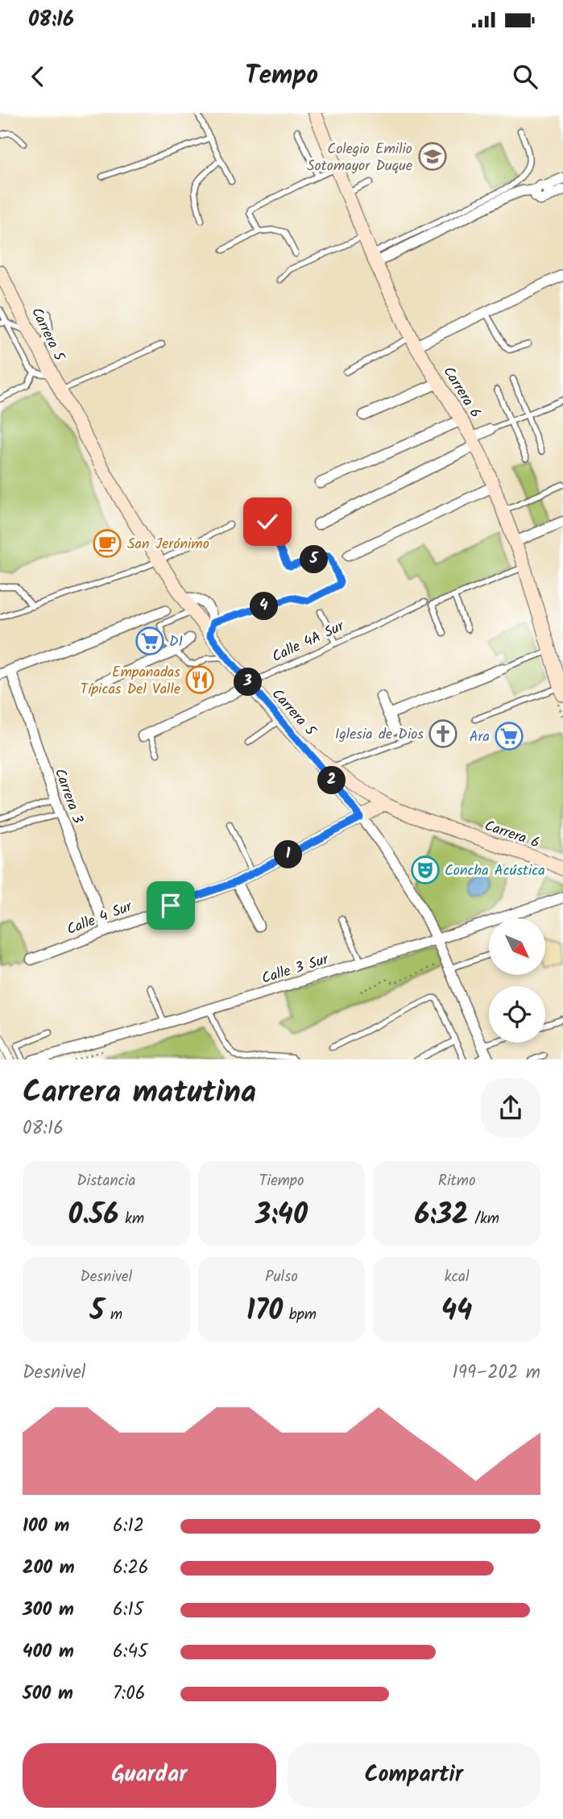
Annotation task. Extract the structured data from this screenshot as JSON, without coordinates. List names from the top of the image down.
{
  "streets": {
    "main road": ["Carrera 5", "Carrera 6"],
    "street": [
      "Calle 4A Sur",
      "Carrera 3",
      "Calle 4 Sur",
      "Calle 3 Sur"
    ]
  },
  "crossings": [
    ["Carrera 5", "Carrera 6"],
    ["Carrera 5", "Calle 4A Sur"],
    ["Carrera 5", "Calle 4 Sur"],
    ["Carrera 5", "Calle 3 Sur"],
    ["Carrera 3", "Calle 4 Sur"]
  ],
  "places": {
    "school or university": ["Colegio Emilio Sotomayor Duque"],
    "cafe": ["San Jerónimo"],
    "supermarket": ["D1", "Ara"],
    "restaurant": ["Empanadas Típicas Del Valle"],
    "church": ["Iglesia de Dios"],
    "theatre": ["Concha Acústica"]
  },
  "north": "bottom right",
  "page": {
    "status": "08:16",
    "header": "Tempo",
    "pins": [
      "5",
      "4",
      "3",
      "2",
      "1"
    ],
    "heading": ["Carrera matutina", "08:16"],
    "stats": [
      ["Distancia", "0.56 km"],
      ["Tiempo", "3:40"],
      ["Ritmo", "6:32 /km"],
      ["Desnivel", "5 m"],
      ["Pulso", "170 bpm"],
      ["kcal", "44"]
    ],
    "chart": ["Desnivel", "199–202 m"],
    "list": [
      {
        "name": "100 m",
        "note": "6:12"
      },
      {
        "name": "200 m",
        "note": "6:26"
      },
      {
        "name": "300 m",
        "note": "6:15"
      },
      {
        "name": "400 m",
        "note": "6:45"
      },
      {
        "name": "500 m",
        "note": "7:06"
      }
    ],
    "buttons": ["Guardar", "Compartir"]
  }
}
